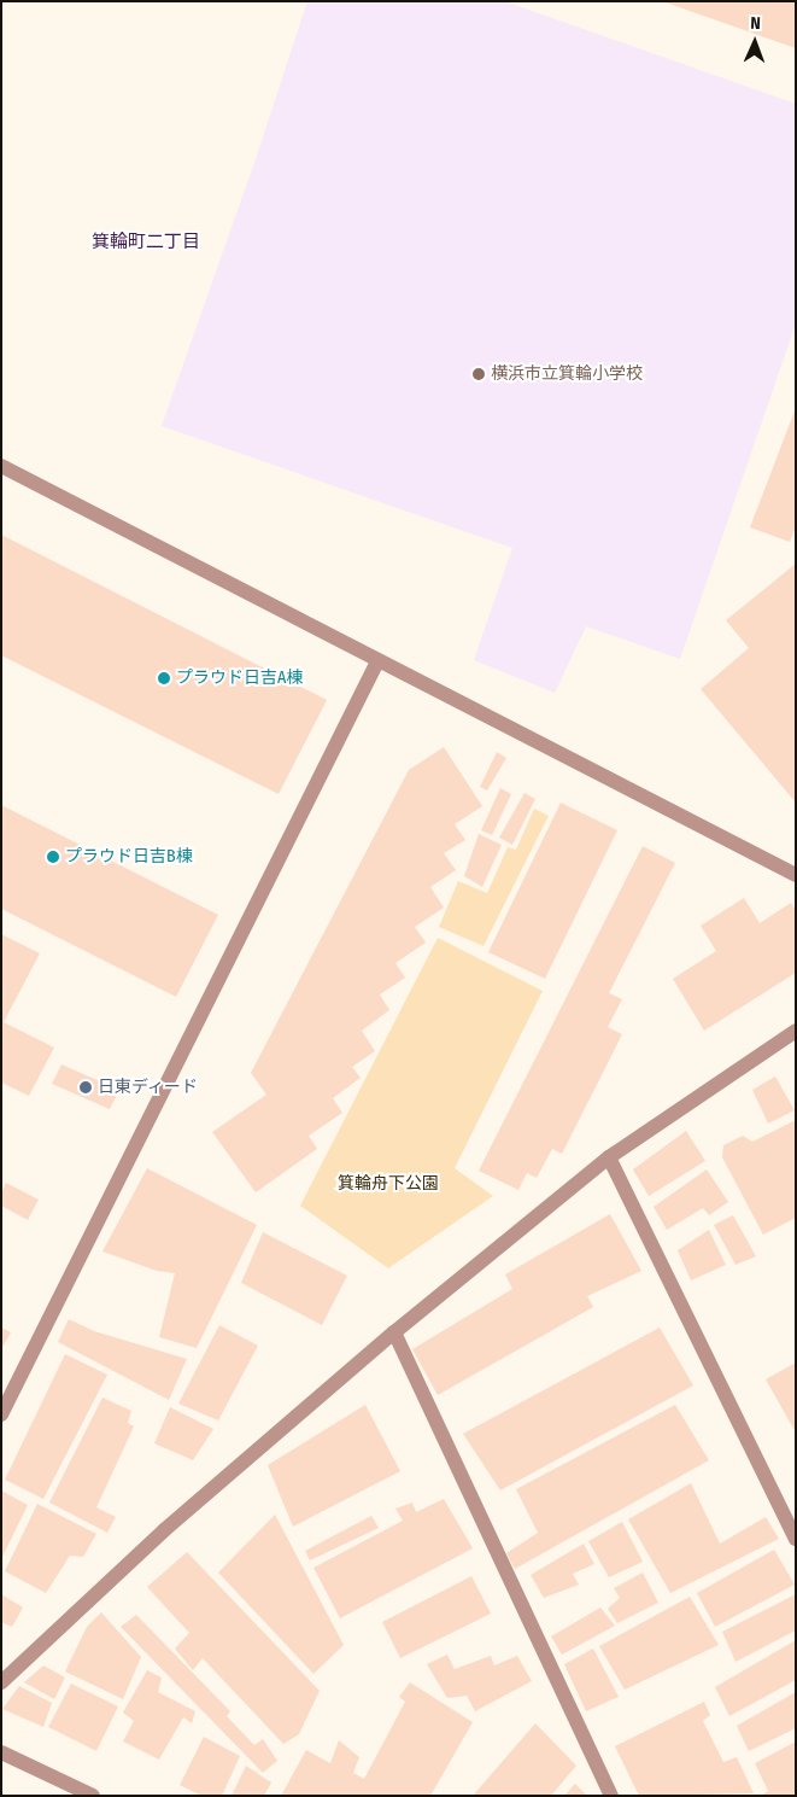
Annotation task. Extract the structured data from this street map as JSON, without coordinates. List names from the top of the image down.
{
  "districts": ["箕輪町二丁目"],
  "parks": ["箕輪舟下公園"],
  "places": [
    "横浜市立箕輪小学校",
    "プラウド日吉A棟",
    "プラウド日吉B棟",
    "日東ディード"
  ],
  "north": "top"
}
